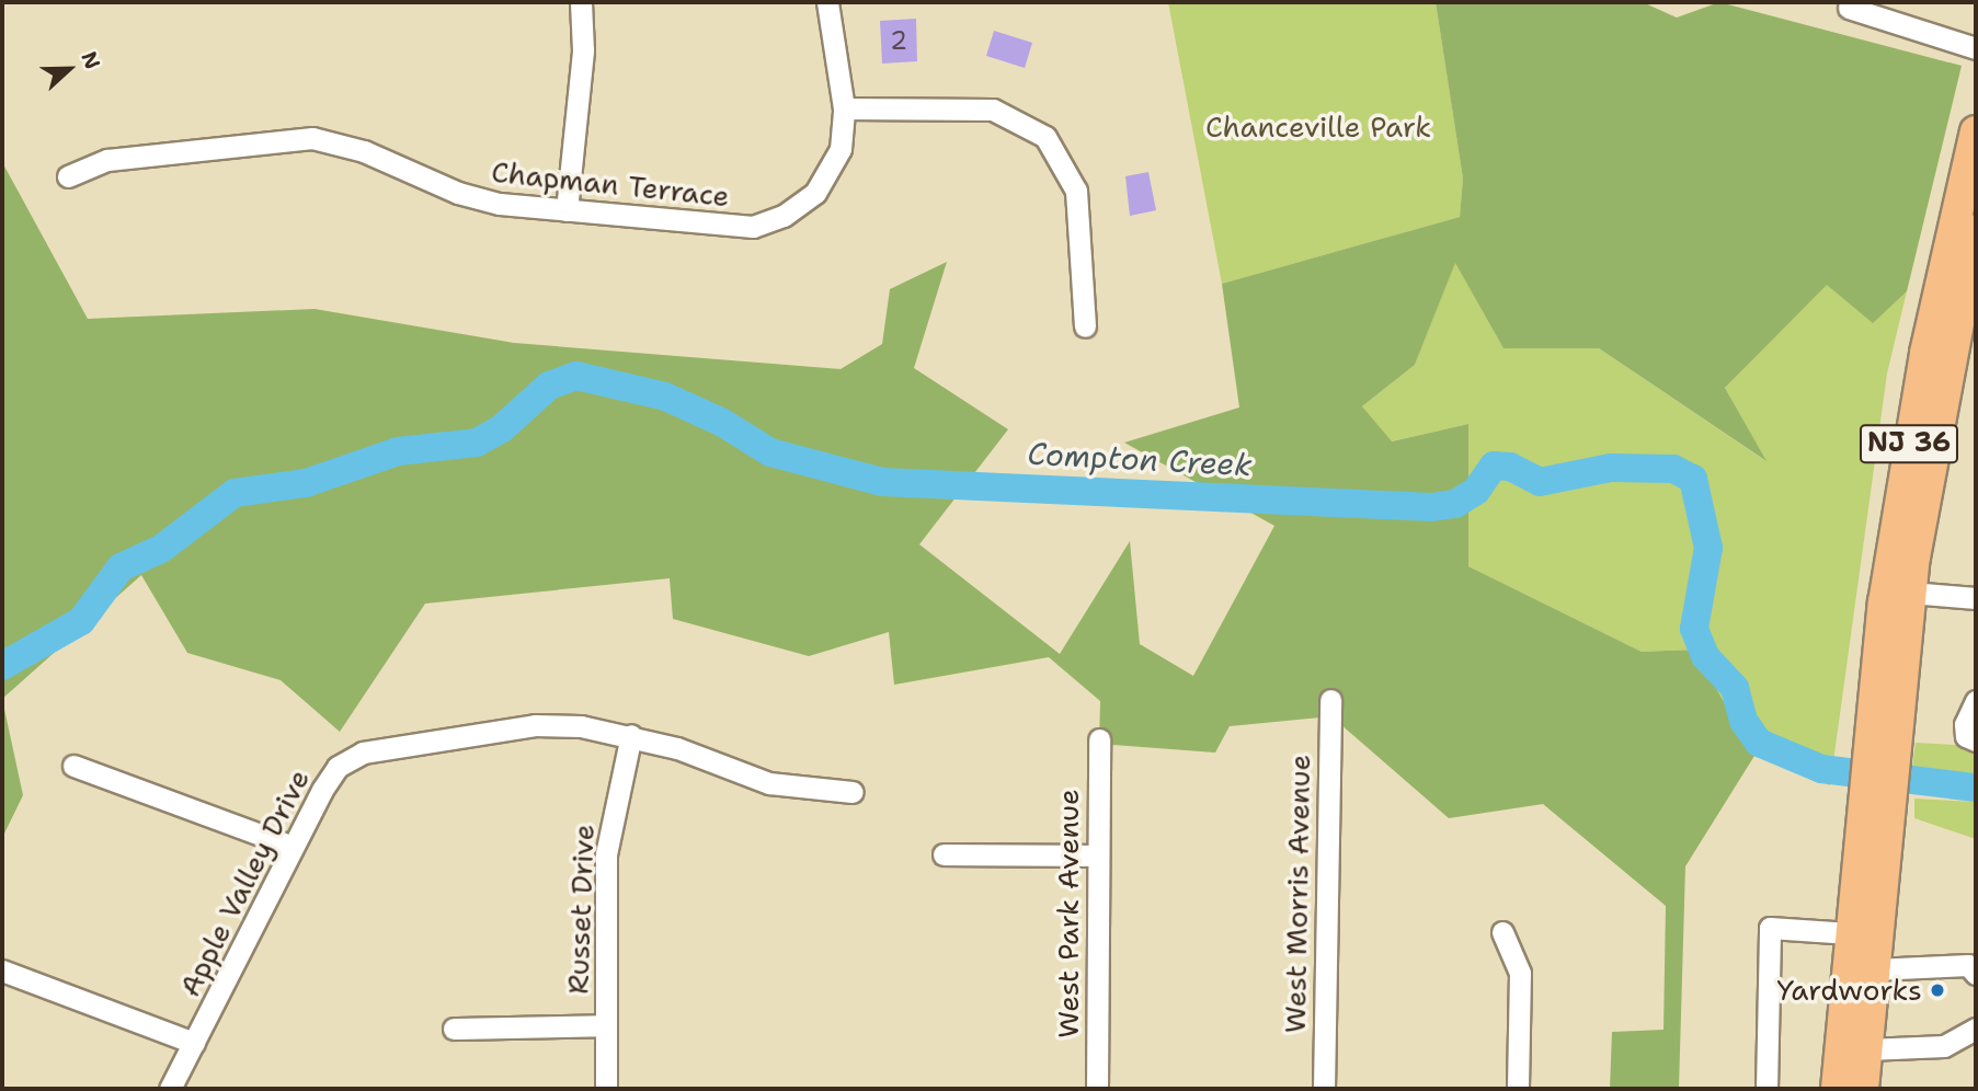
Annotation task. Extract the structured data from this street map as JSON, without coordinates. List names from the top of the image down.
{
  "streets": {
    "highway": ["NJ 36"],
    "street": [
      "Chapman Terrace",
      "Apple Valley Drive",
      "West Morris Avenue",
      "Russet Drive",
      "West Park Avenue"
    ]
  },
  "crossings": [
    ["Apple Valley Drive", "Russet Drive"]
  ],
  "water": ["Compton Creek"],
  "parks": ["Chanceville Park"],
  "places": ["Yardworks"],
  "house_numbers": ["2"],
  "north": "right"
}
